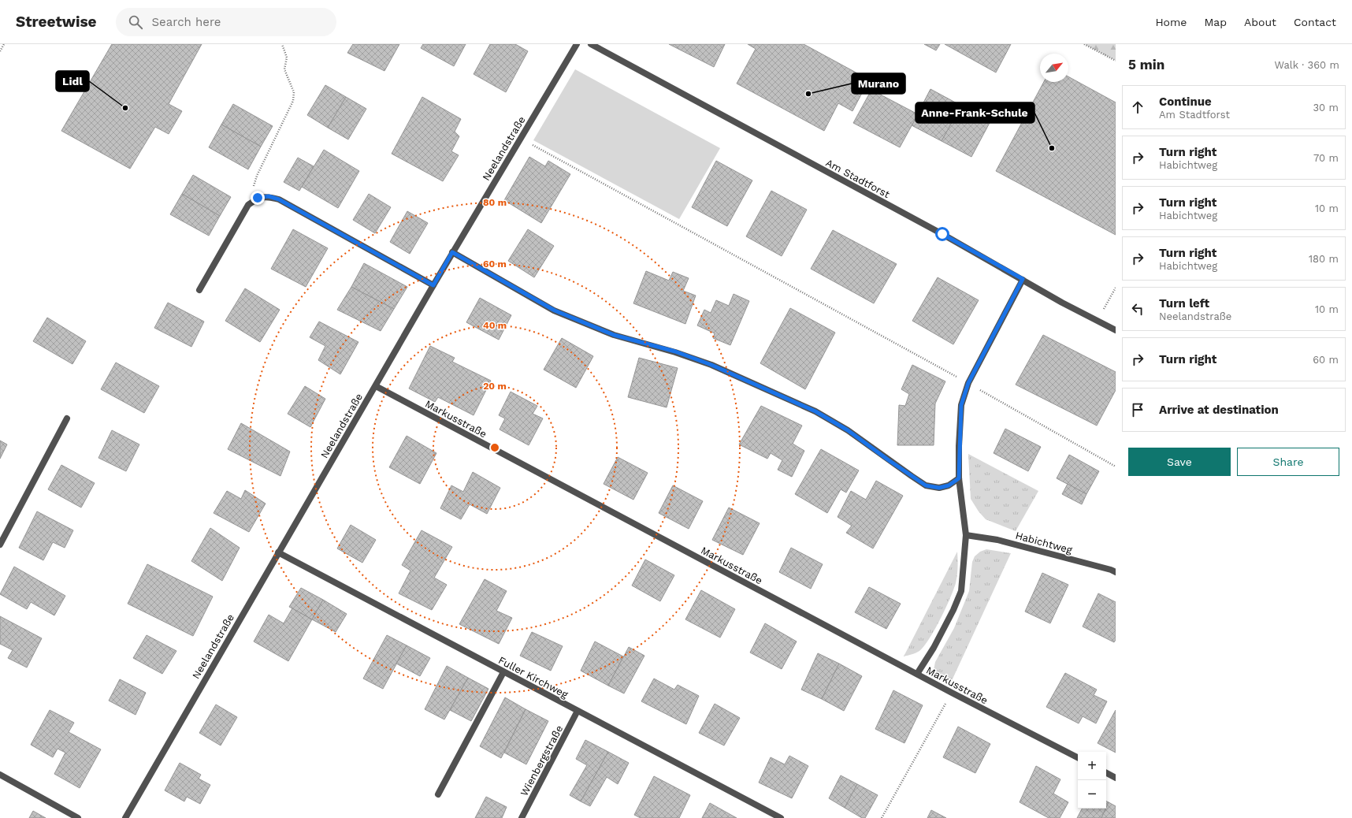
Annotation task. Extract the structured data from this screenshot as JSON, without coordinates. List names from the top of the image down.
{
  "streets": {
    "street": [
      "Neelandstraße",
      "Am Stadtforst",
      "Markusstraße",
      "Habichtweg",
      "Fuller Kirchweg",
      "Wienbergstraße"
    ]
  },
  "crossings": [
    ["Neelandstraße", "Markusstraße"],
    ["Neelandstraße", "Fuller Kirchweg"],
    ["Fuller Kirchweg", "Wienbergstraße"]
  ],
  "places": ["Murano", "Lidl", "Anne-Frank-Schule"],
  "north": "top right",
  "page": {
    "header": "Streetwise",
    "search": "Search here",
    "nav": [
      "Home",
      "Map",
      "About",
      "Contact"
    ],
    "heading": ["5 min", "Walk · 360 m"],
    "list": [
      ["Continue", "Am Stadtforst", "30 m"],
      ["Turn right", "Habichtweg", "70 m"],
      ["Turn right", "Habichtweg", "10 m"],
      ["Turn right", "Habichtweg", "180 m"],
      ["Turn left", "Neelandstraße", "10 m"],
      ["Turn right", "60 m"],
      "Arrive at destination"
    ],
    "buttons": ["Save", "Share"],
    "map_buttons": ["+", "−"]
  },
  "rings": [
    "80 m",
    "60 m",
    "40 m",
    "20 m"
  ]
}
